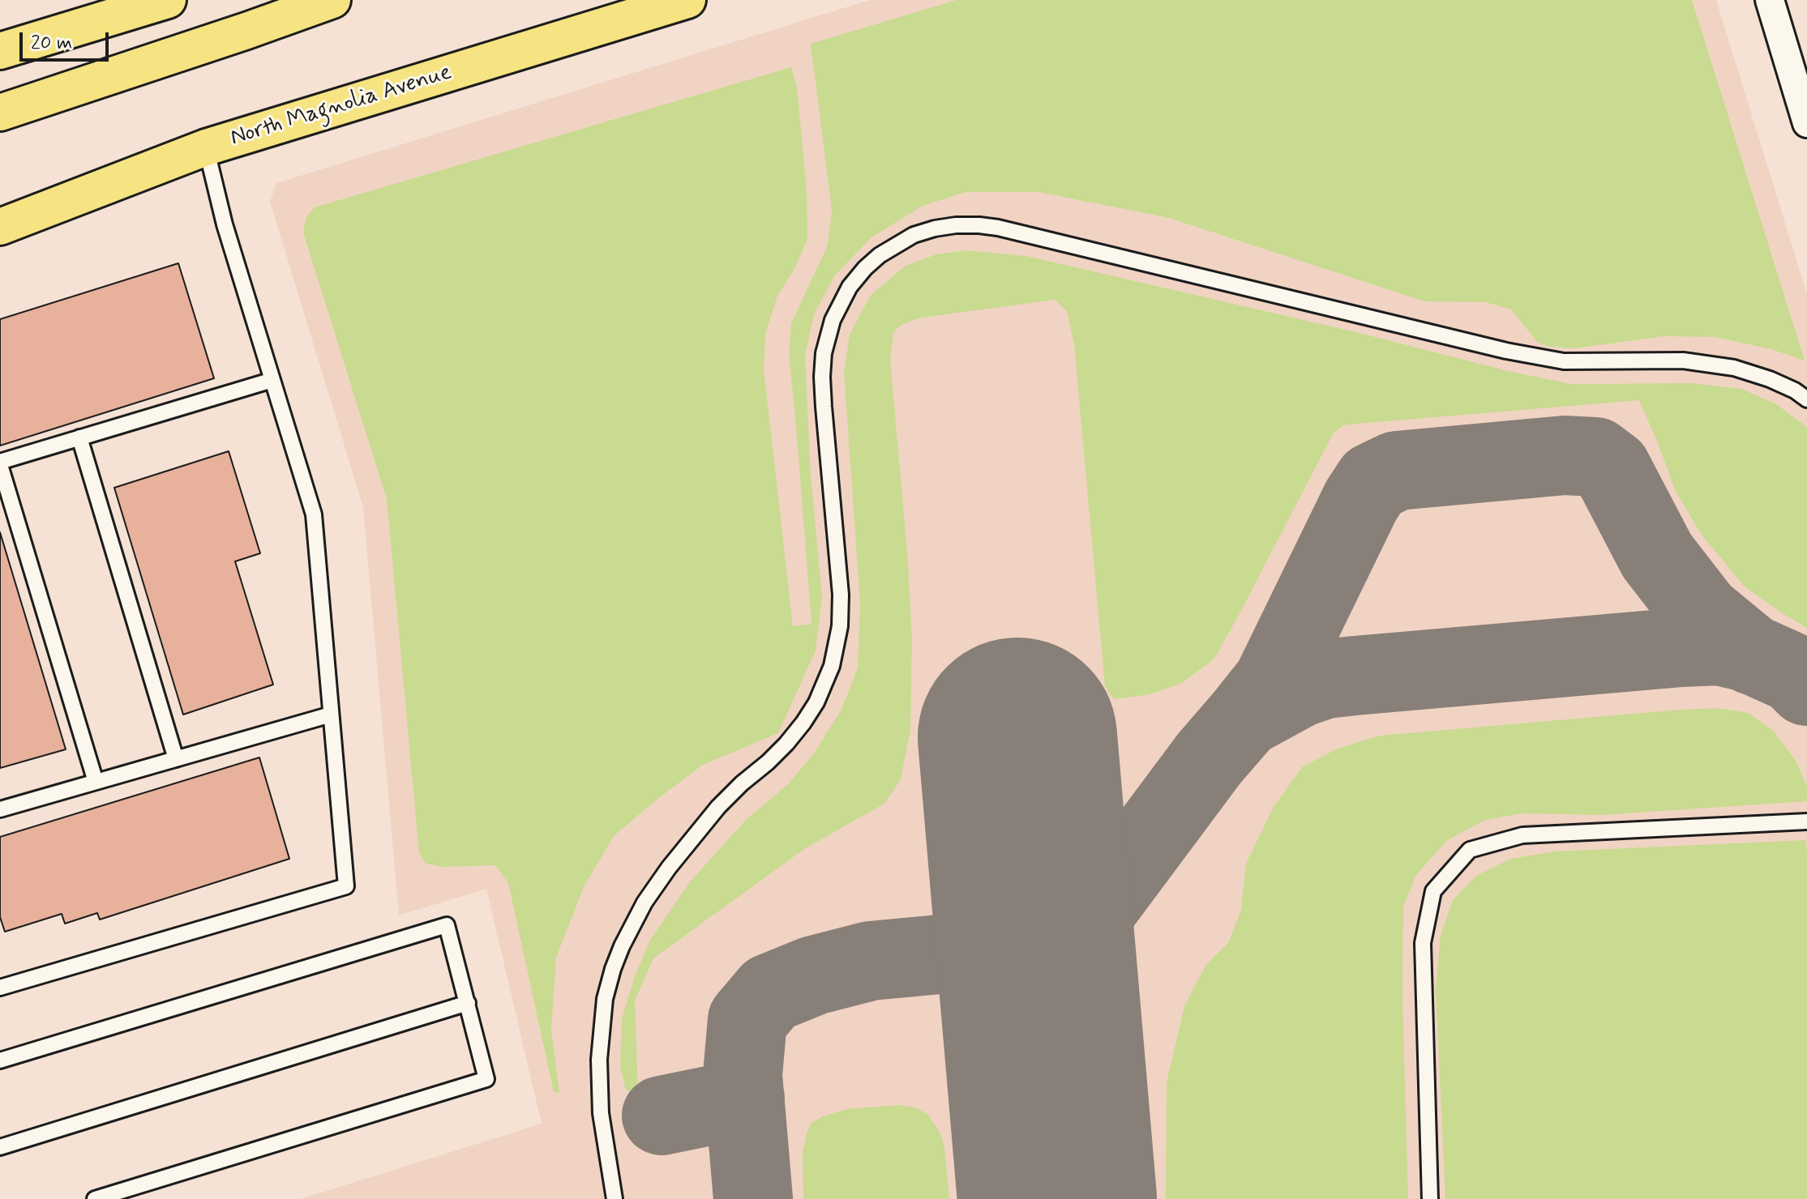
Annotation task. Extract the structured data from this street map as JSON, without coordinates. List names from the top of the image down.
{
  "streets": {
    "main road": ["North Magnolia Avenue"]
  },
  "scale_bar": "20 m"
}
